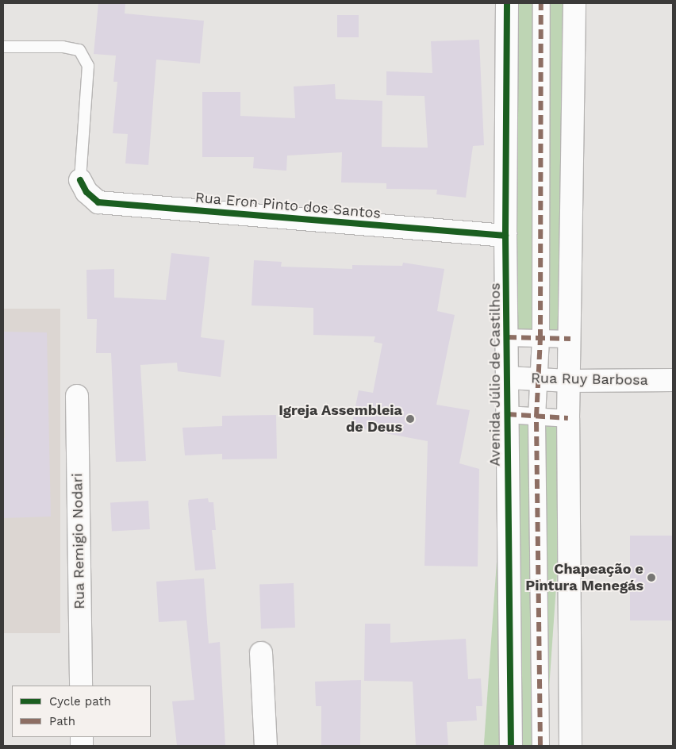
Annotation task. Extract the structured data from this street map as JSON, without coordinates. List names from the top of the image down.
{
  "streets": {
    "main road": [
      "Rua Eron Pinto dos Santos",
      "Avenida Júlio de Castilhos",
      "Rua Ruy Barbosa",
      "Rua Remigio Nodari"
    ]
  },
  "crossings": [
    ["Rua Eron Pinto dos Santos", "Avenida Júlio de Castilhos"],
    ["Avenida Júlio de Castilhos", "Rua Ruy Barbosa"]
  ],
  "places": ["Igreja Assembleia de Deus", "Chapeação e Pintura Menegás"],
  "legend": ["Cycle path", "Path"]
}
